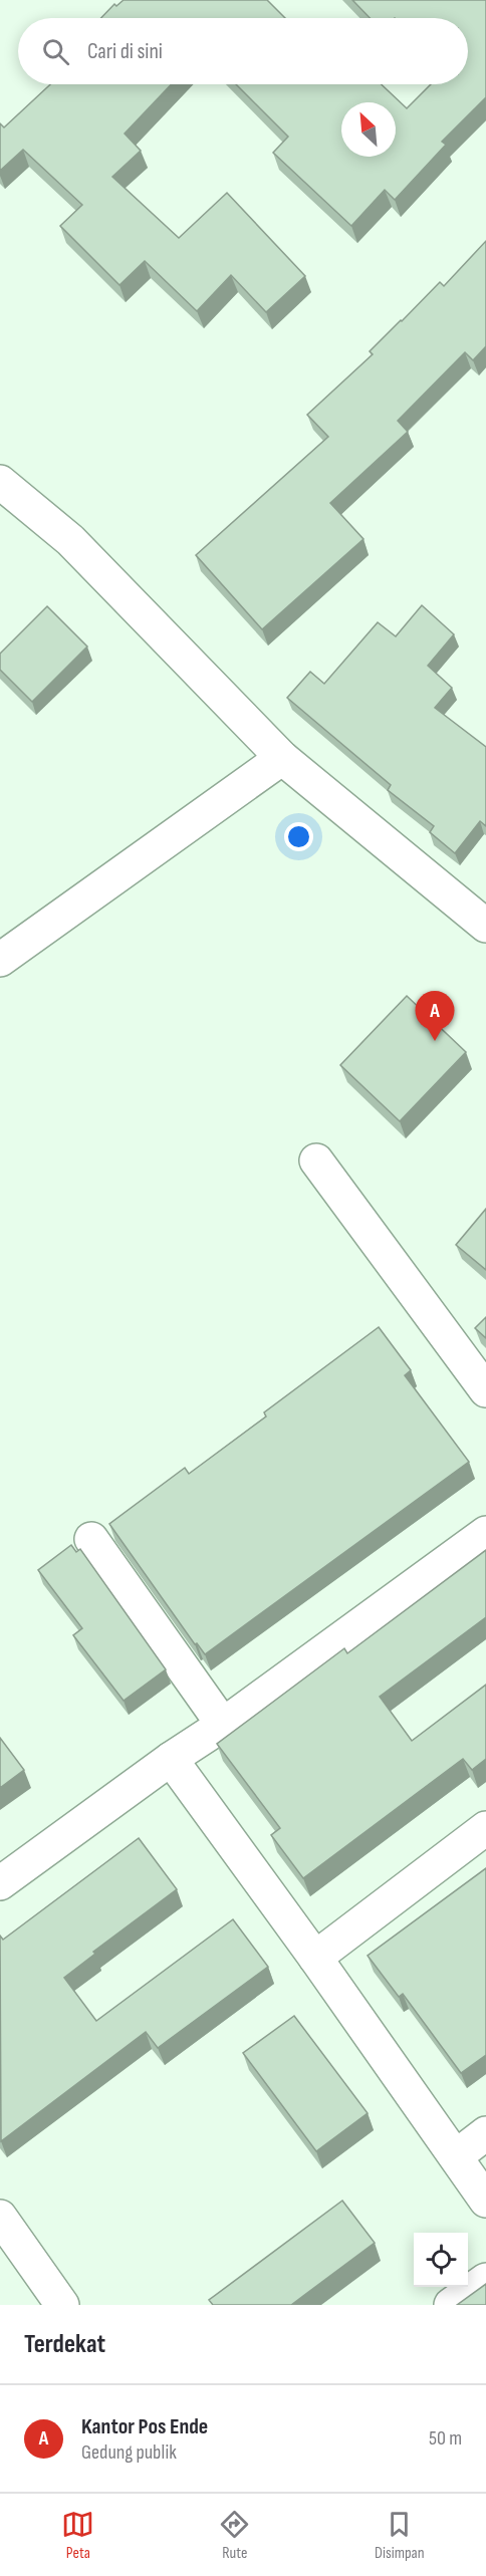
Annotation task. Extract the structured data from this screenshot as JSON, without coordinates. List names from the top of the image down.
{
  "north": "top left",
  "page": {
    "search": "Cari di sini",
    "pins": "A",
    "heading": "Terdekat",
    "list": [
      {
        "mark": "A",
        "name": "Kantor Pos Ende",
        "note": "Gedung publik",
        "value": "50 m"
      }
    ],
    "nav": ["Peta", "Rute", "Disimpan"]
  }
}
